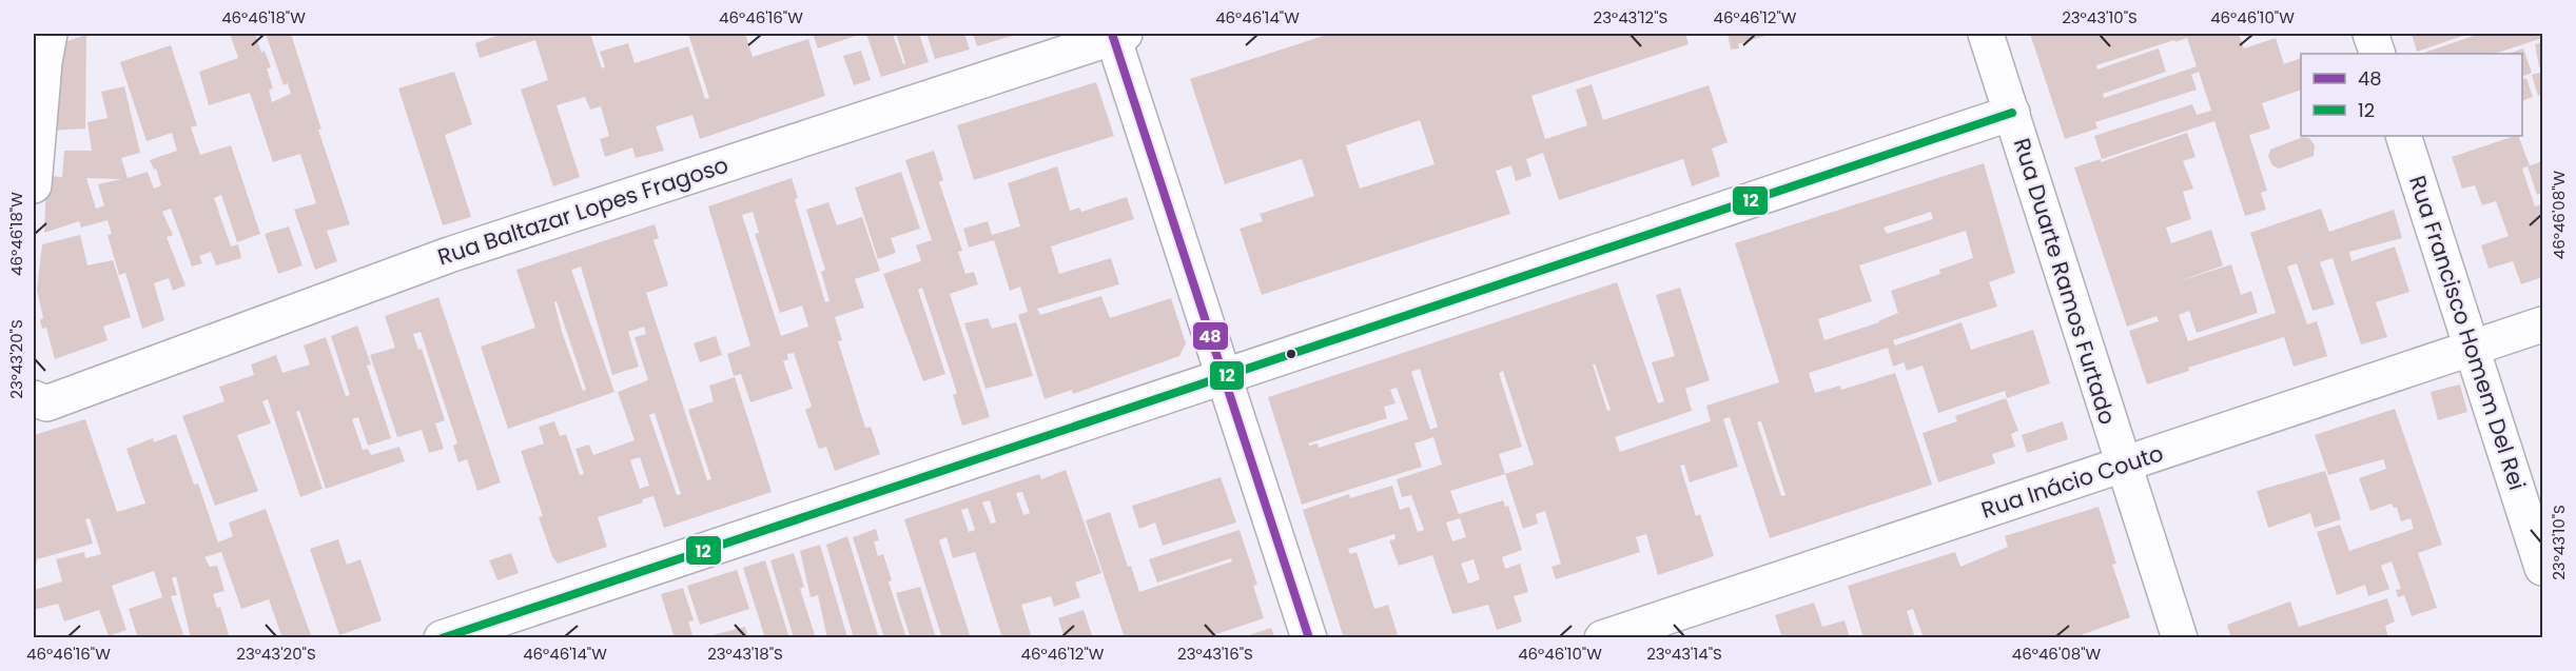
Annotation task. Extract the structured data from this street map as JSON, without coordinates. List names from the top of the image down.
{
  "streets": {
    "street": [
      "Rua Baltazar Lopes Fragoso",
      "Rua Duarte Ramos Furtado",
      "Rua Francisco Homem Del Rei",
      "Rua Inácio Couto"
    ]
  },
  "crossings": [
    ["Rua Duarte Ramos Furtado", "Rua Inácio Couto"],
    ["Rua Francisco Homem Del Rei", "Rua Inácio Couto"]
  ],
  "lines": ["transit line 48", "transit line 12"],
  "legend": ["48", "12"],
  "coordinates": [
    "46°46'18\"W",
    "46°46'16\"W",
    "46°46'14\"W",
    "23°43'12\"S",
    "46°46'12\"W",
    "23°43'10\"S",
    "46°46'10\"W",
    "46°46'08\"W",
    "23°43'20\"S",
    "23°43'18\"S",
    "23°43'16\"S",
    "23°43'14\"S"
  ]
}
